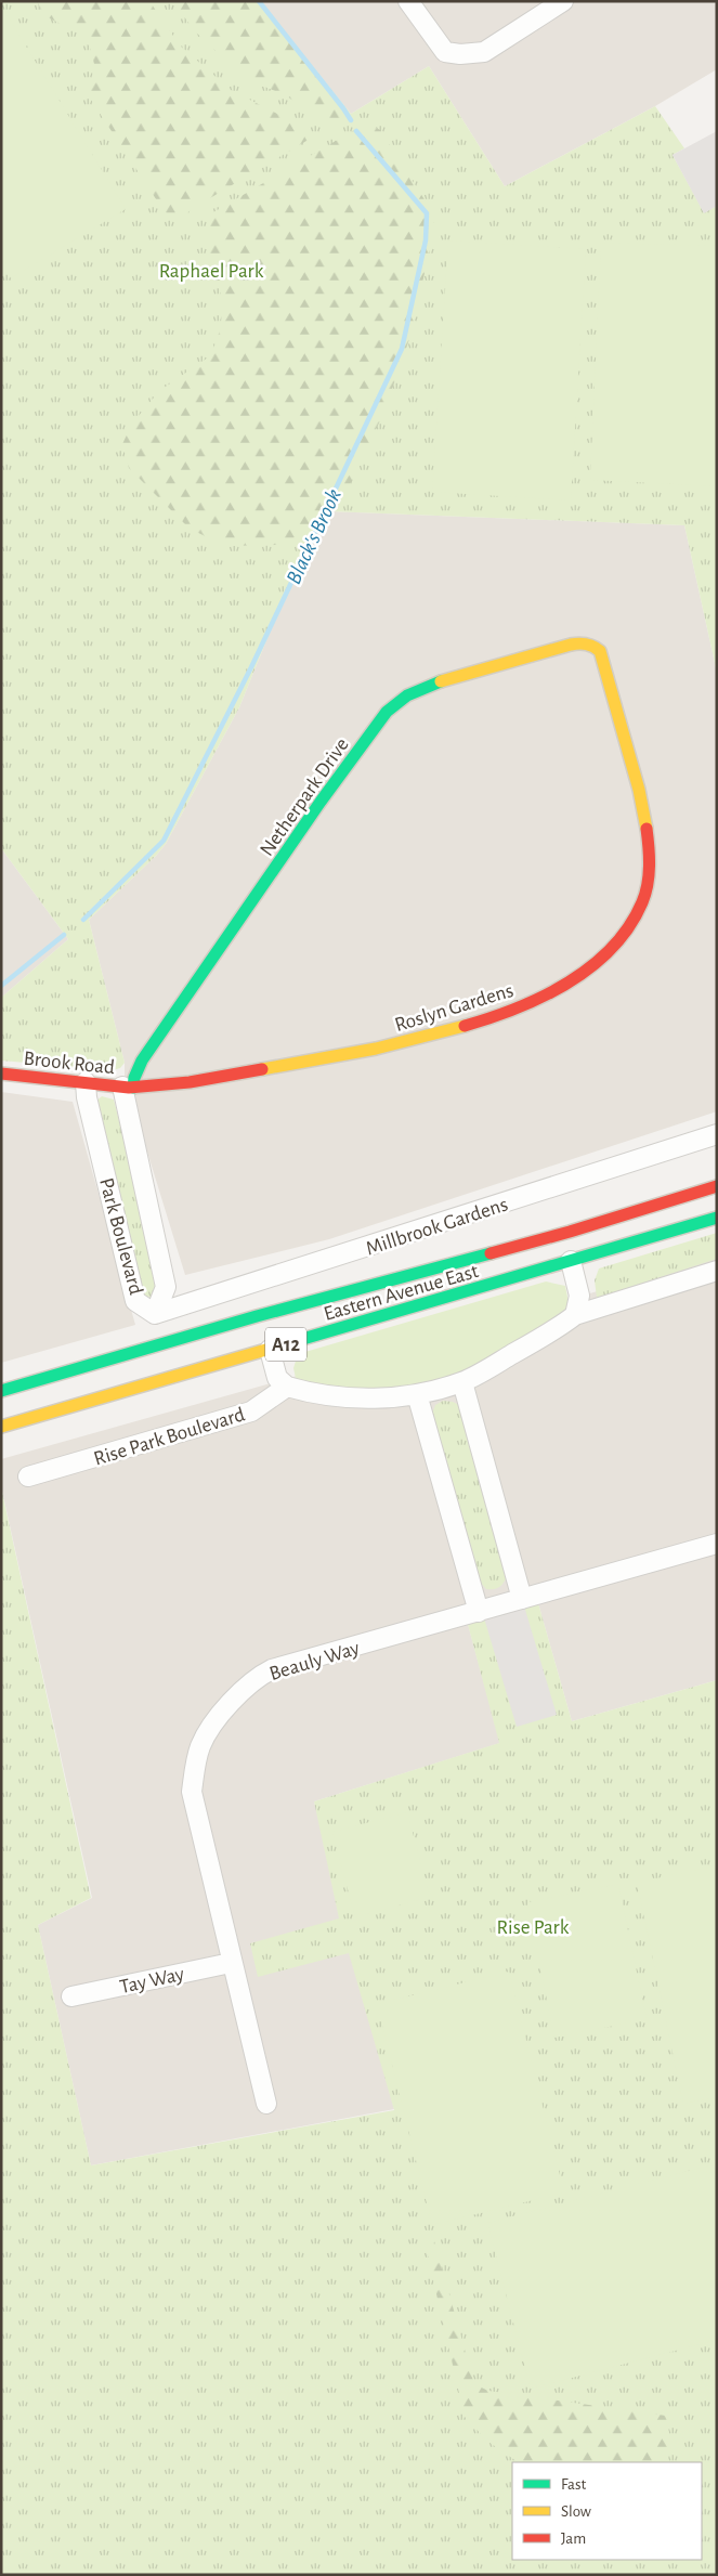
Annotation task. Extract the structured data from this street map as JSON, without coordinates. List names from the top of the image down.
{
  "streets": {
    "main road": [
      "Netherpark Drive",
      "Roslyn Gardens",
      "Brook Road",
      "Eastern Avenue East",
      "A12"
    ],
    "street": [
      "Millbrook Gardens",
      "Park Boulevard",
      "Rise Park Boulevard",
      "Beauly Way",
      "Tay Way"
    ]
  },
  "crossings": [
    ["Netherpark Drive", "Roslyn Gardens"],
    ["Netherpark Drive", "Brook Road"],
    ["Netherpark Drive", "Park Boulevard"],
    ["Roslyn Gardens", "Brook Road"],
    ["Roslyn Gardens", "Park Boulevard"],
    ["Brook Road", "Park Boulevard"],
    ["Millbrook Gardens", "Park Boulevard"],
    ["Beauly Way", "Tay Way"]
  ],
  "water": ["Black's Brook"],
  "parks": ["Raphael Park", "Rise Park"],
  "legend": ["Fast", "Slow", "Jam"]
}
